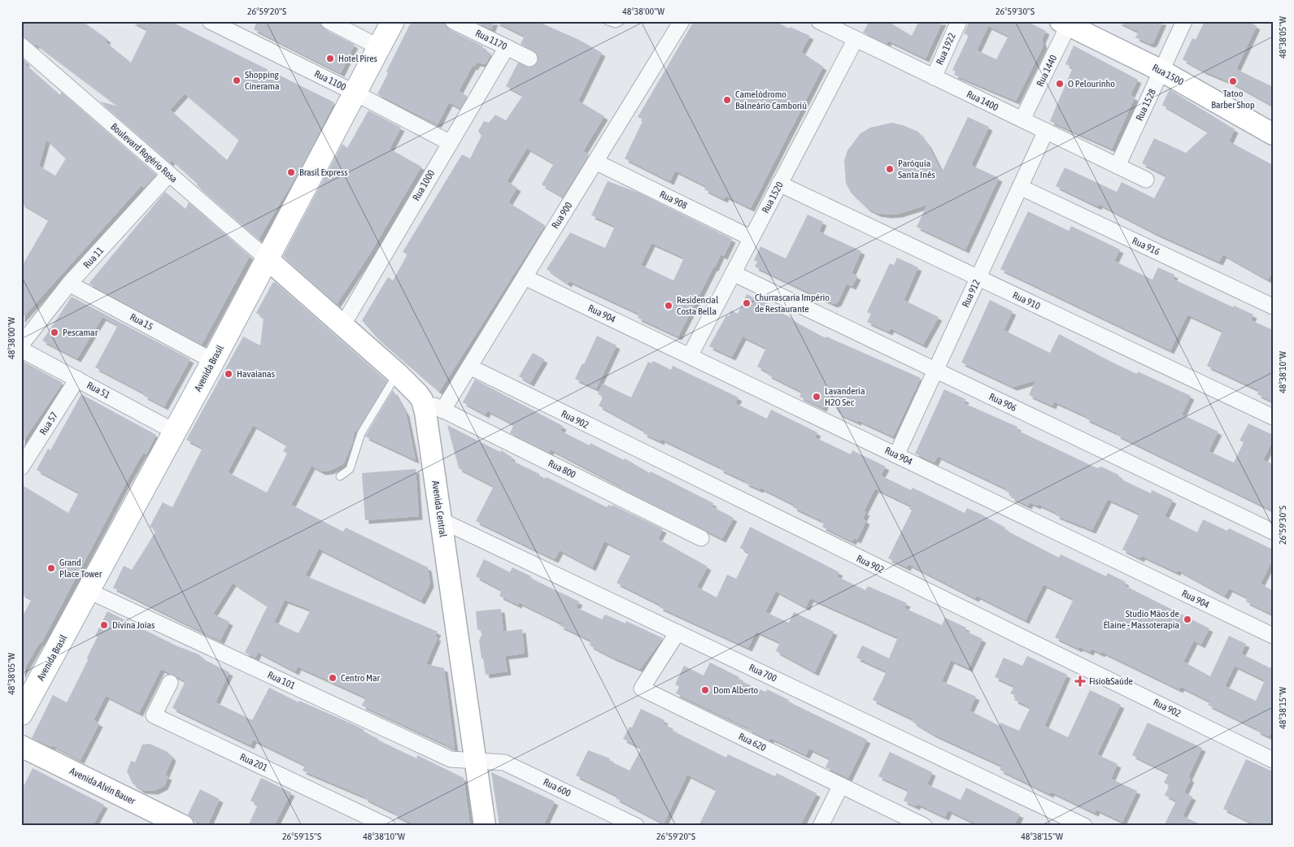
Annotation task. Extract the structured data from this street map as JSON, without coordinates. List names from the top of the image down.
{
  "streets": {
    "main road": [
      "Rua 1500",
      "Avenida Brasil",
      "Avenida Central",
      "Avenida Alvin Bauer"
    ],
    "street": [
      "Rua 1170",
      "Rua 1922",
      "Rua 1440",
      "Rua 1100",
      "Rua 1400",
      "Rua 1528",
      "Boulevard Rogério Rosa",
      "Rua 1000",
      "Rua 1520",
      "Rua 908",
      "Rua 900",
      "Rua 916",
      "Rua 11",
      "Rua 912",
      "Rua 910",
      "Rua 904",
      "Rua 15",
      "Rua 51",
      "Rua 906",
      "Rua 902",
      "Rua 57",
      "Rua 800",
      "Rua 700",
      "Rua 101",
      "Rua 620",
      "Rua 201",
      "Rua 600"
    ]
  },
  "crossings": [
    ["Rua 1170", "Rua 1000"],
    ["Rua 1922", "Rua 1400"],
    ["Rua 1440", "Rua 1500"],
    ["Rua 1440", "Rua 1400"],
    ["Rua 1500", "Rua 1528"],
    ["Rua 1100", "Rua 1000"],
    ["Rua 1100", "Avenida Brasil"],
    ["Rua 1400", "Rua 1528"],
    ["Rua 1400", "Rua 1520"],
    ["Rua 1400", "Rua 912"],
    ["Boulevard Rogério Rosa", "Rua 11"],
    ["Boulevard Rogério Rosa", "Avenida Brasil"],
    ["Rua 1520", "Rua 908"],
    ["Rua 1520", "Rua 910"],
    ["Rua 1520", "Rua 904"],
    ["Rua 1520", "Rua 906"],
    ["Rua 908", "Rua 900"],
    ["Rua 900", "Rua 904"],
    ["Rua 900", "Rua 902"],
    ["Rua 900", "Rua 800"],
    ["Rua 916", "Rua 912"],
    ["Rua 11", "Rua 15"],
    ["Rua 912", "Rua 910"],
    ["Rua 912", "Rua 904"],
    ["Rua 912", "Rua 906"],
    ["Rua 15", "Avenida Brasil"],
    ["Avenida Brasil", "Rua 51"],
    ["Avenida Brasil", "Rua 101"],
    ["Rua 51", "Rua 57"],
    ["Rua 800", "Avenida Central"],
    ["Avenida Central", "Rua 700"],
    ["Avenida Central", "Rua 101"],
    ["Avenida Central", "Rua 600"],
    ["Rua 700", "Rua 620"],
    ["Rua 101", "Rua 600"]
  ],
  "places": {
    "other": [
      "Hotel Pires",
      "Shopping Cinerama",
      "Tatoo Barber Shop",
      "O Pelourinho",
      "Camelódromo Balneário Camboriú",
      "Paróquia Santa Inês",
      "Brasil Express",
      "Churrascaria Império de Restaurante",
      "Residencial Costa Bella",
      "Pescamar",
      "Havaianas",
      "Lavanderia H2O Sec",
      "Grand Place Tower",
      "Studio Mãos de Élaine - Massoterapia",
      "Divina Joias",
      "Centro Mar",
      "Dom Alberto"
    ],
    "health": ["Físio&Saúde"]
  },
  "coordinates": [
    "26°59'20\"S",
    "48°38'00\"W",
    "26°59'30\"S",
    "48°38'05\"W",
    "48°38'10\"W",
    "48°38'15\"W",
    "26°59'15\"S"
  ]
}
